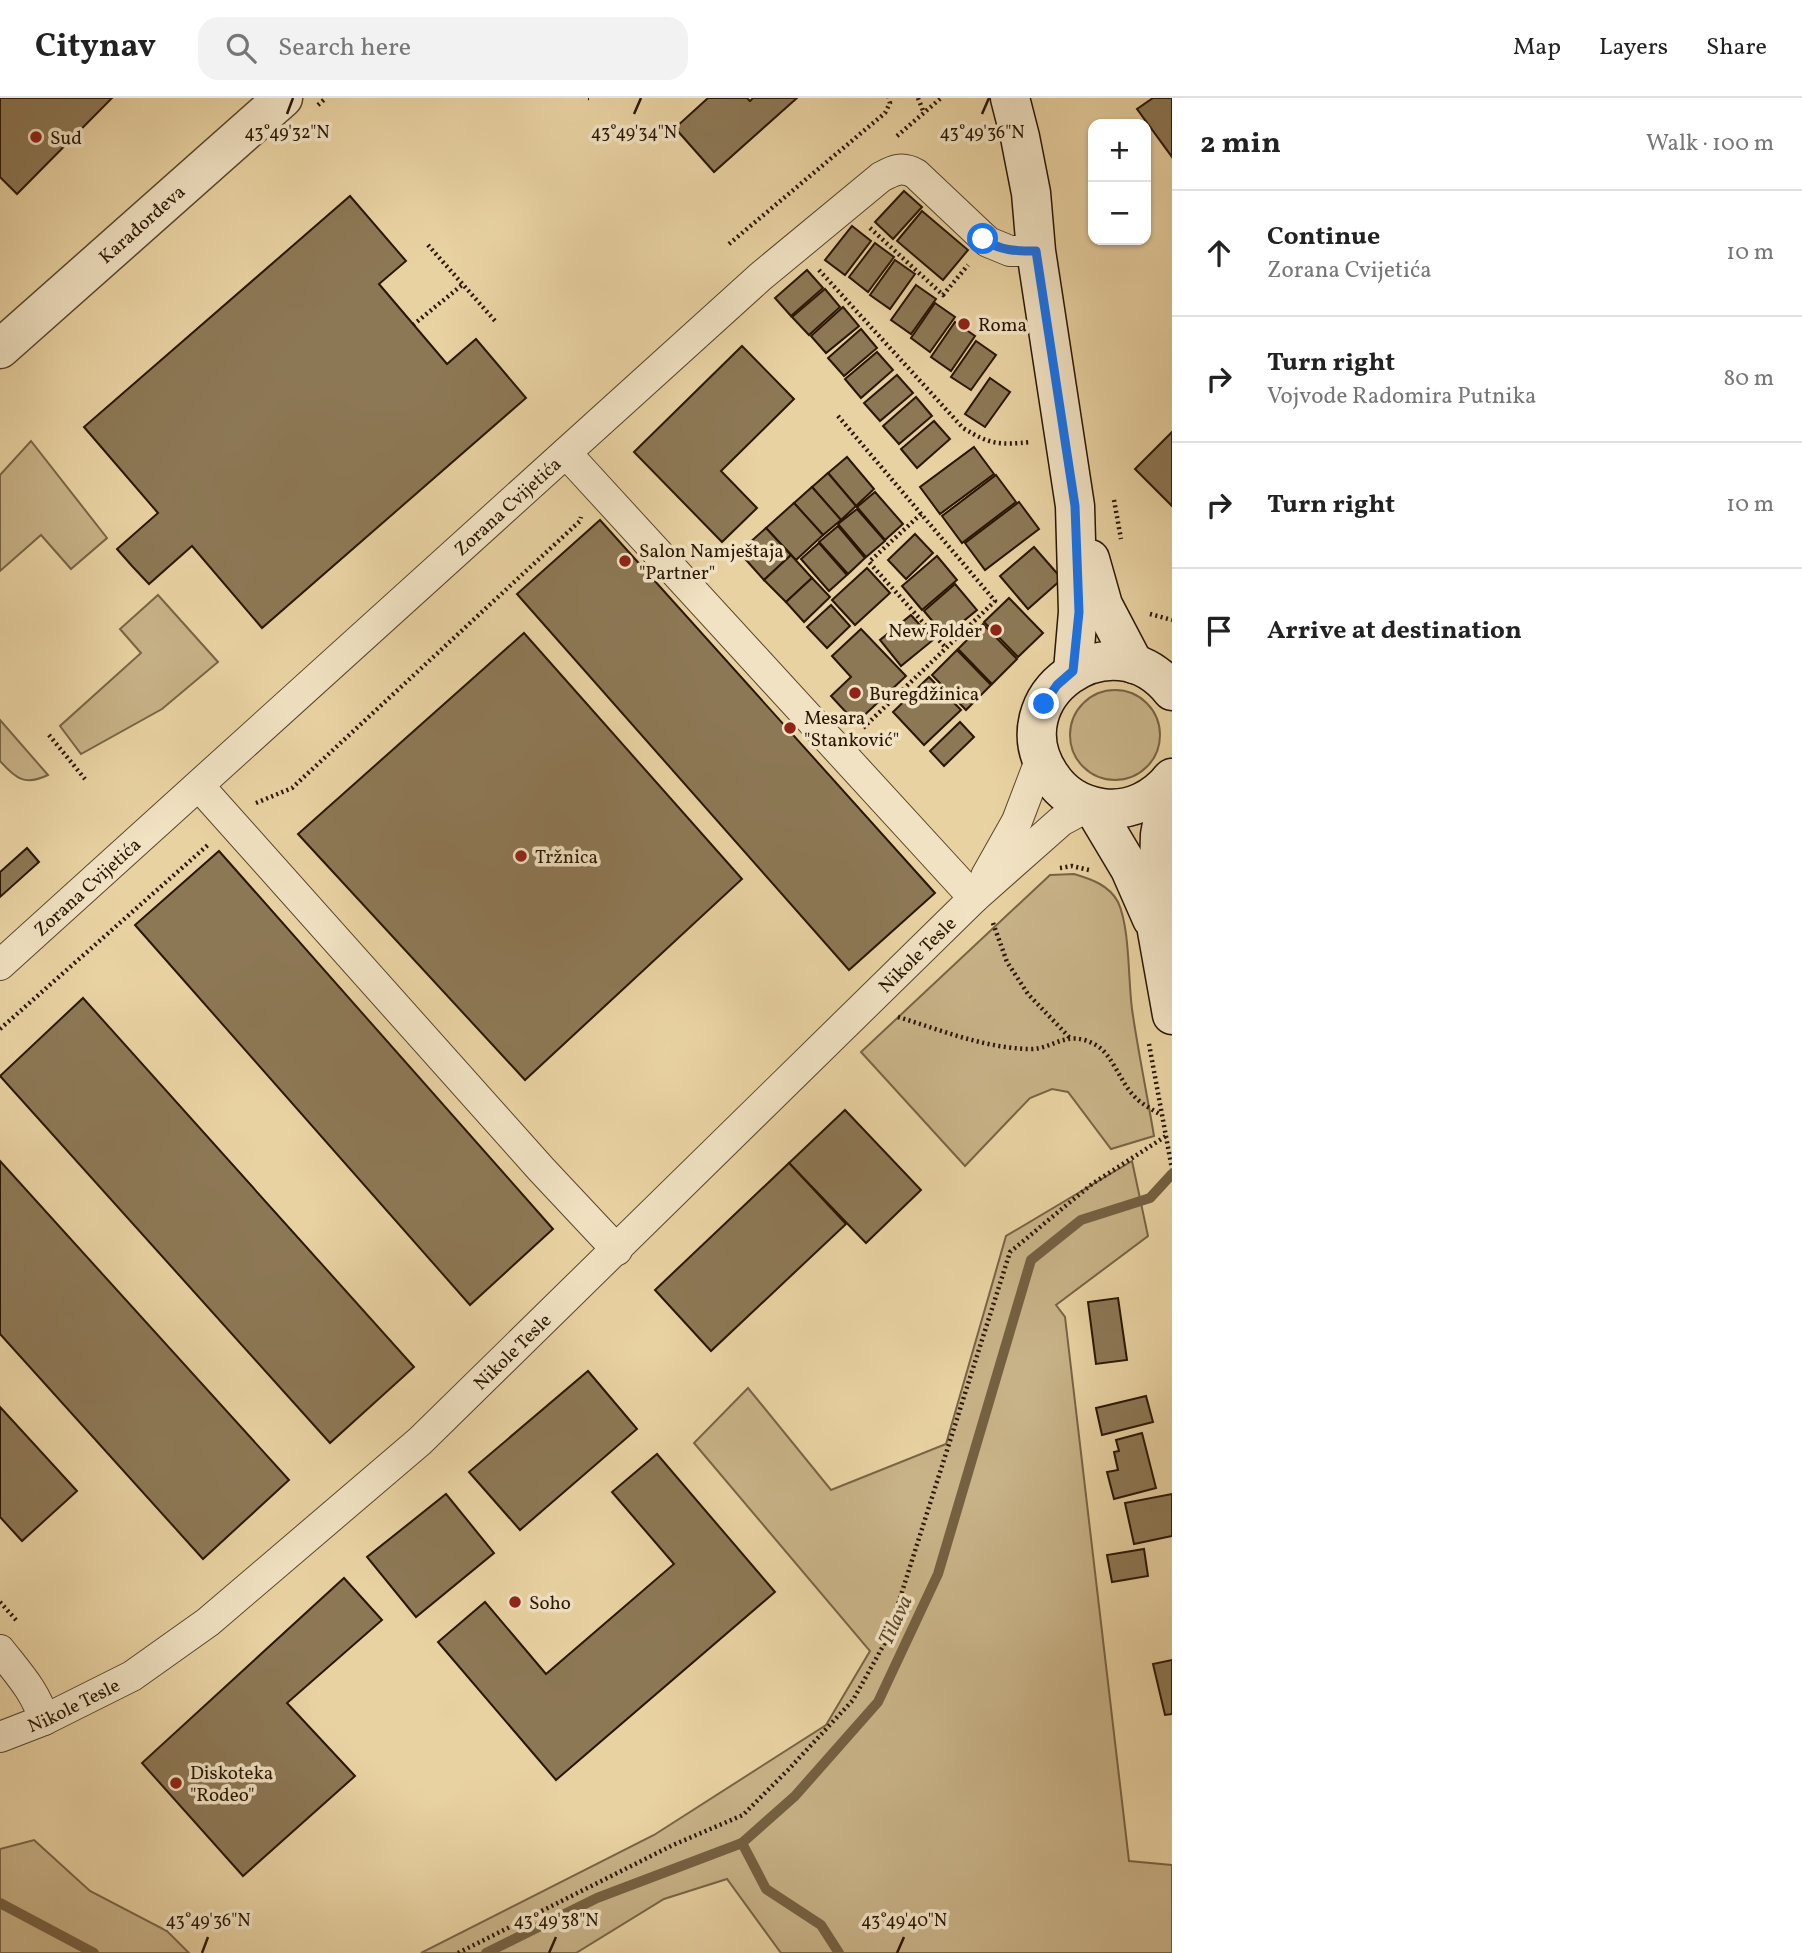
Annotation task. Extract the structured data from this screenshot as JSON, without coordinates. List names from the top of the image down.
{
  "streets": {
    "main road": ["Karađorđeva"],
    "street": ["Zorana Cvijetića", "Nikole Tesle"]
  },
  "water": ["Tilava"],
  "places": [
    "Sud",
    "Roma",
    "Salon Namještaja \"Partner\"",
    "New Folder",
    "Buregdžinica",
    "Mesara \"Stanković\"",
    "Tržnica",
    "Soho",
    "Diskoteka \"Rodeo\""
  ],
  "page": {
    "header": "Citynav",
    "search": "Search here",
    "nav": ["Map", "Layers", "Share"],
    "heading": ["2 min", "Walk · 100 m"],
    "map_buttons": ["+", "−"],
    "list": [
      ["Continue", "Zorana Cvijetića", "10 m"],
      ["Turn right", "Vojvode Radomira Putnika", "80 m"],
      ["Turn right", "10 m"],
      "Arrive at destination"
    ]
  },
  "coordinates": [
    "43°49'32\"N",
    "43°49'34\"N",
    "43°49'36\"N",
    "43°49'38\"N",
    "43°49'40\"N"
  ]
}
